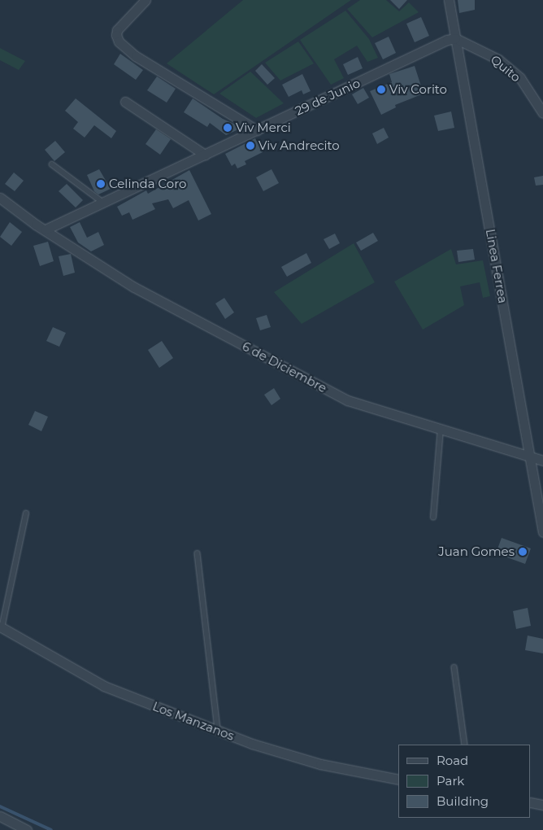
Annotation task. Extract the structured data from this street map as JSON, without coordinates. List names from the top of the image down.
{
  "streets": {
    "street": [
      "Quito",
      "29 de Junio",
      "Linea Ferrea",
      "6 de Diciembre",
      "Los Manzanos"
    ]
  },
  "crossings": [
    ["Quito", "29 de Junio"],
    ["Quito", "Linea Ferrea"],
    ["29 de Junio", "Linea Ferrea"],
    ["29 de Junio", "6 de Diciembre"],
    ["Linea Ferrea", "6 de Diciembre"]
  ],
  "places": [
    "Viv Corito",
    "Viv Merci",
    "Viv Andrecito",
    "Celinda Coro",
    "Juan Gomes"
  ],
  "legend": ["Road", "Park", "Building"]
}
